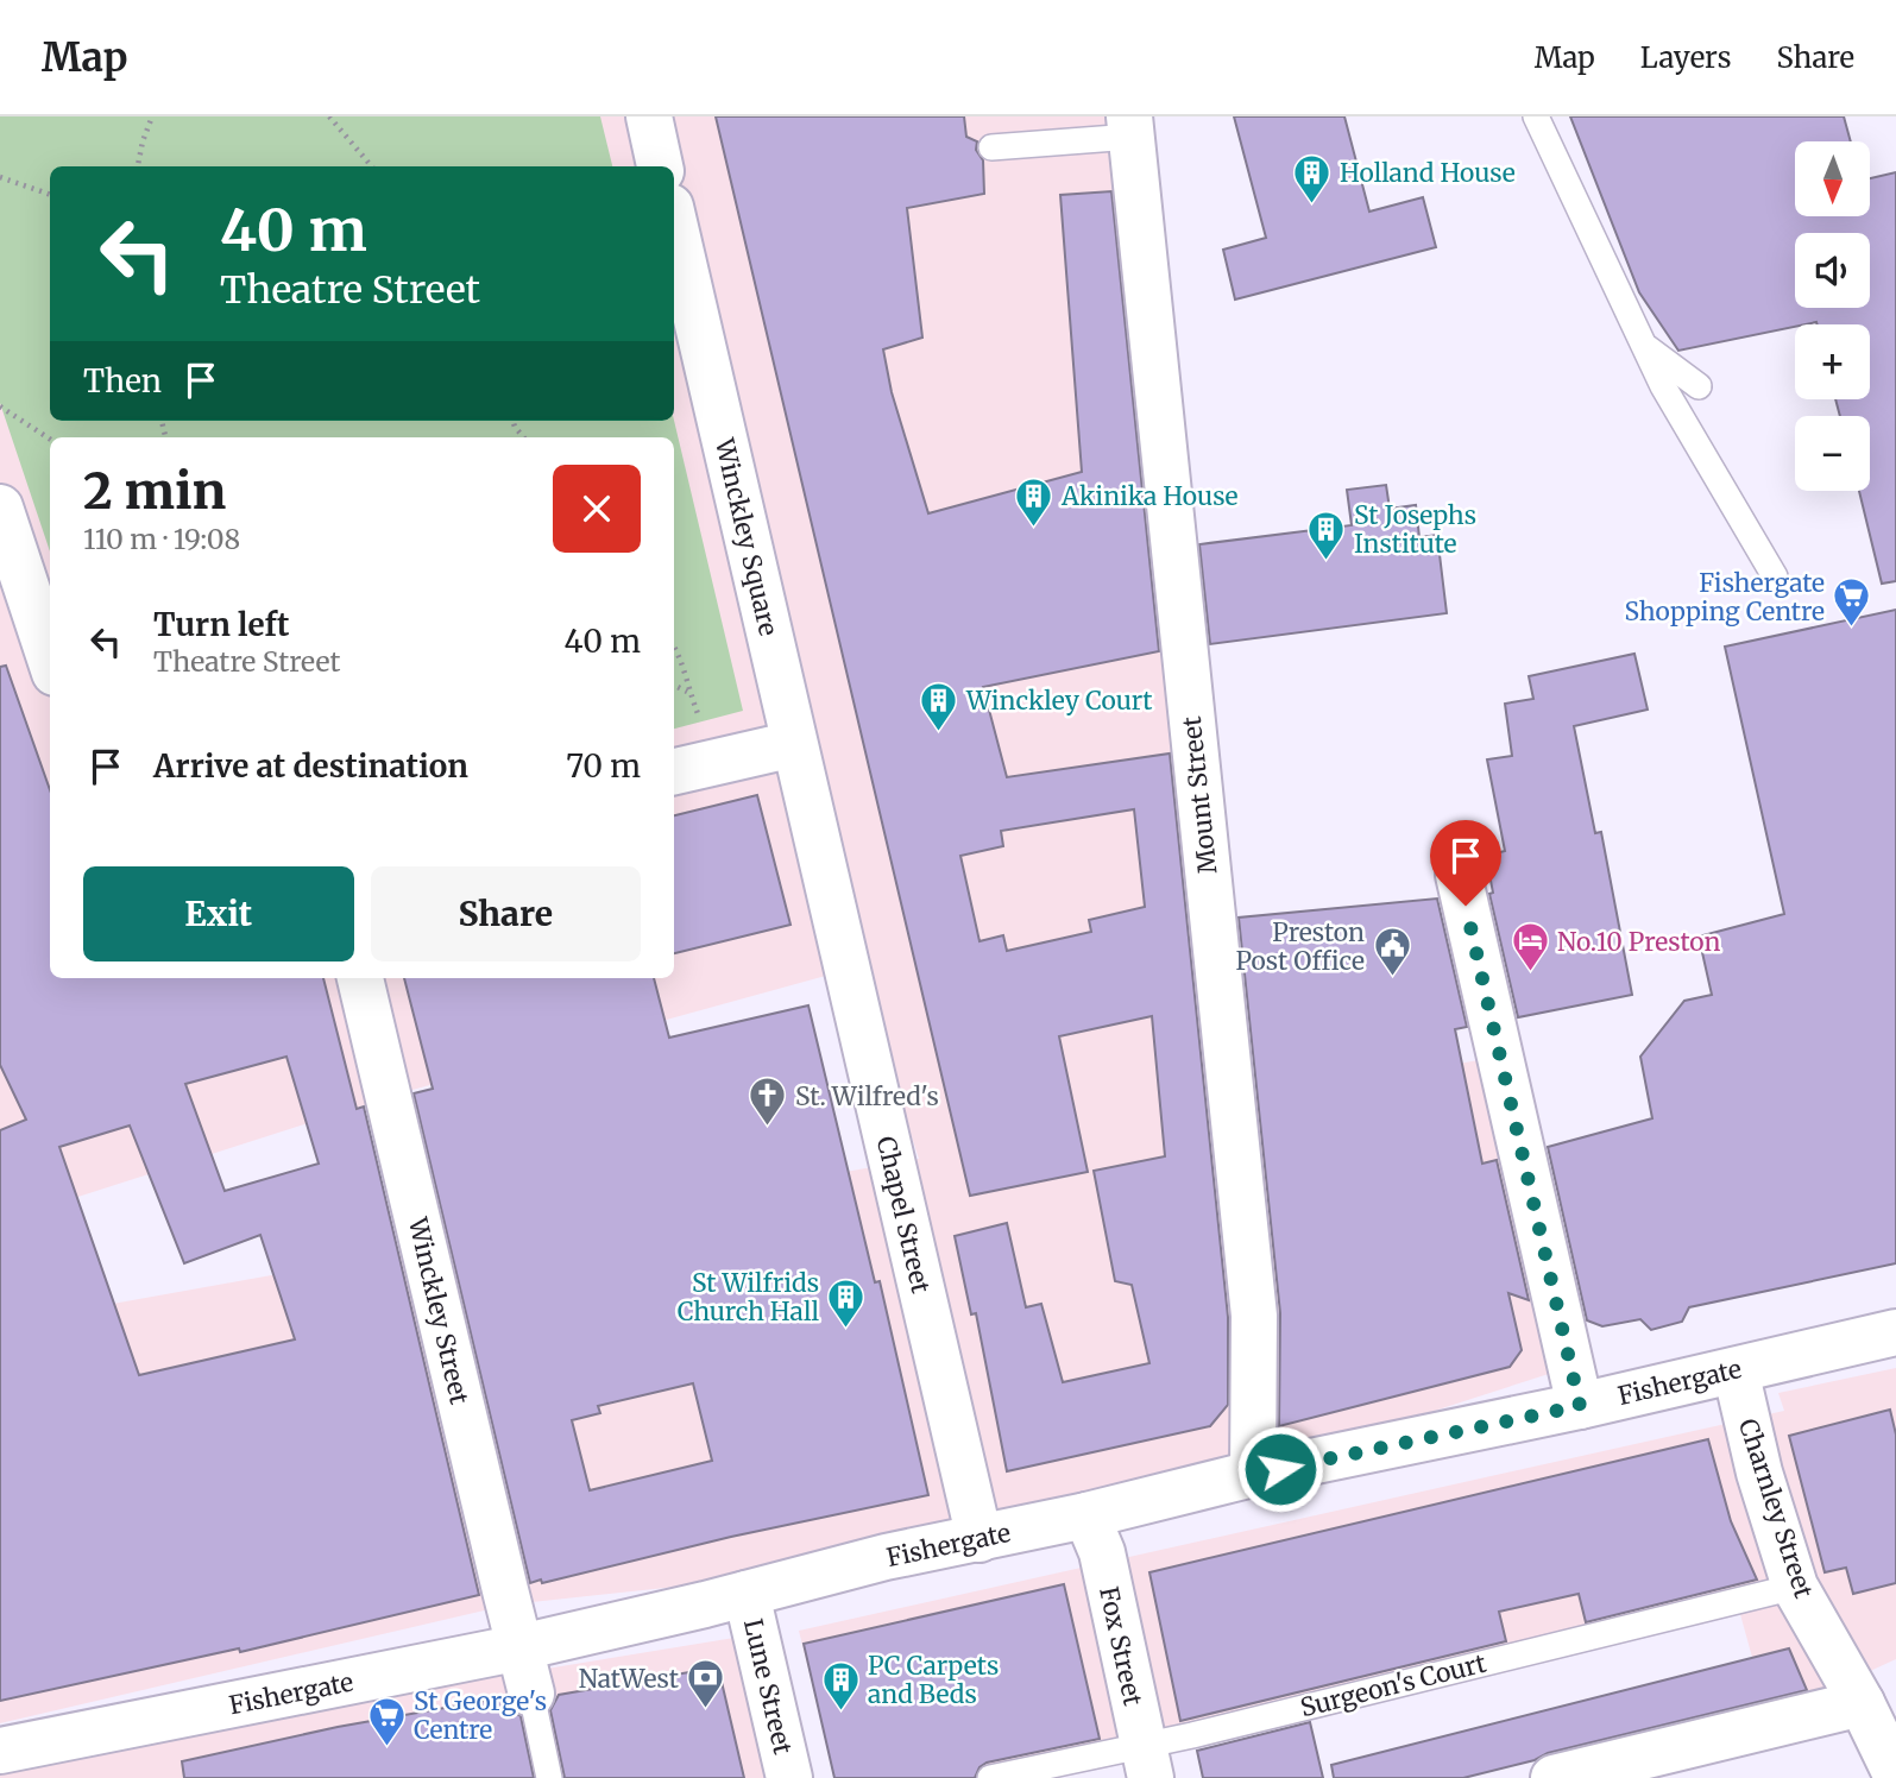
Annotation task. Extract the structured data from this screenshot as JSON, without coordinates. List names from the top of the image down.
{
  "streets": {
    "street": [
      "Winckley Square",
      "Mount Street",
      "Chapel Street",
      "Winckley Street",
      "Fishergate",
      "Charnley Street",
      "Fox Street",
      "Lune Street"
    ],
    "lane": ["Surgeon's Court"]
  },
  "crossings": [
    ["Winckley Square", "Chapel Street"],
    ["Mount Street", "Fishergate"],
    ["Chapel Street", "Fishergate"],
    ["Winckley Street", "Fishergate"],
    ["Fishergate", "Charnley Street"],
    ["Fishergate", "Fox Street"],
    ["Fishergate", "Lune Street"],
    ["Charnley Street", "Surgeon's Court"],
    ["Fox Street", "Surgeon's Court"]
  ],
  "places": {
    "building": [
      "Holland House",
      "Akinika House",
      "St Josephs Institute",
      "Winckley Court",
      "St Wilfrids Church Hall",
      "PC Carpets and Beds"
    ],
    "supermarket": ["Fishergate Shopping Centre", "St George's Centre"],
    "hotel": ["No.10 Preston"],
    "public building": ["Preston Post Office"],
    "church": ["St. Wilfred's"],
    "bank": ["NatWest"]
  },
  "north": "bottom",
  "page": {
    "header": "Map",
    "nav": ["Map", "Layers", "Share"],
    "map_buttons": ["+", "−"],
    "turn": ["40 m", "Theatre Street"],
    "then": "Then",
    "heading": ["2 min", "110 m · 19:08"],
    "list": [
      {
        "name": "Turn left",
        "note": "Theatre Street",
        "value": "40 m"
      },
      {
        "name": "Arrive at destination",
        "value": "70 m"
      }
    ],
    "buttons": ["Exit", "Share"]
  }
}
